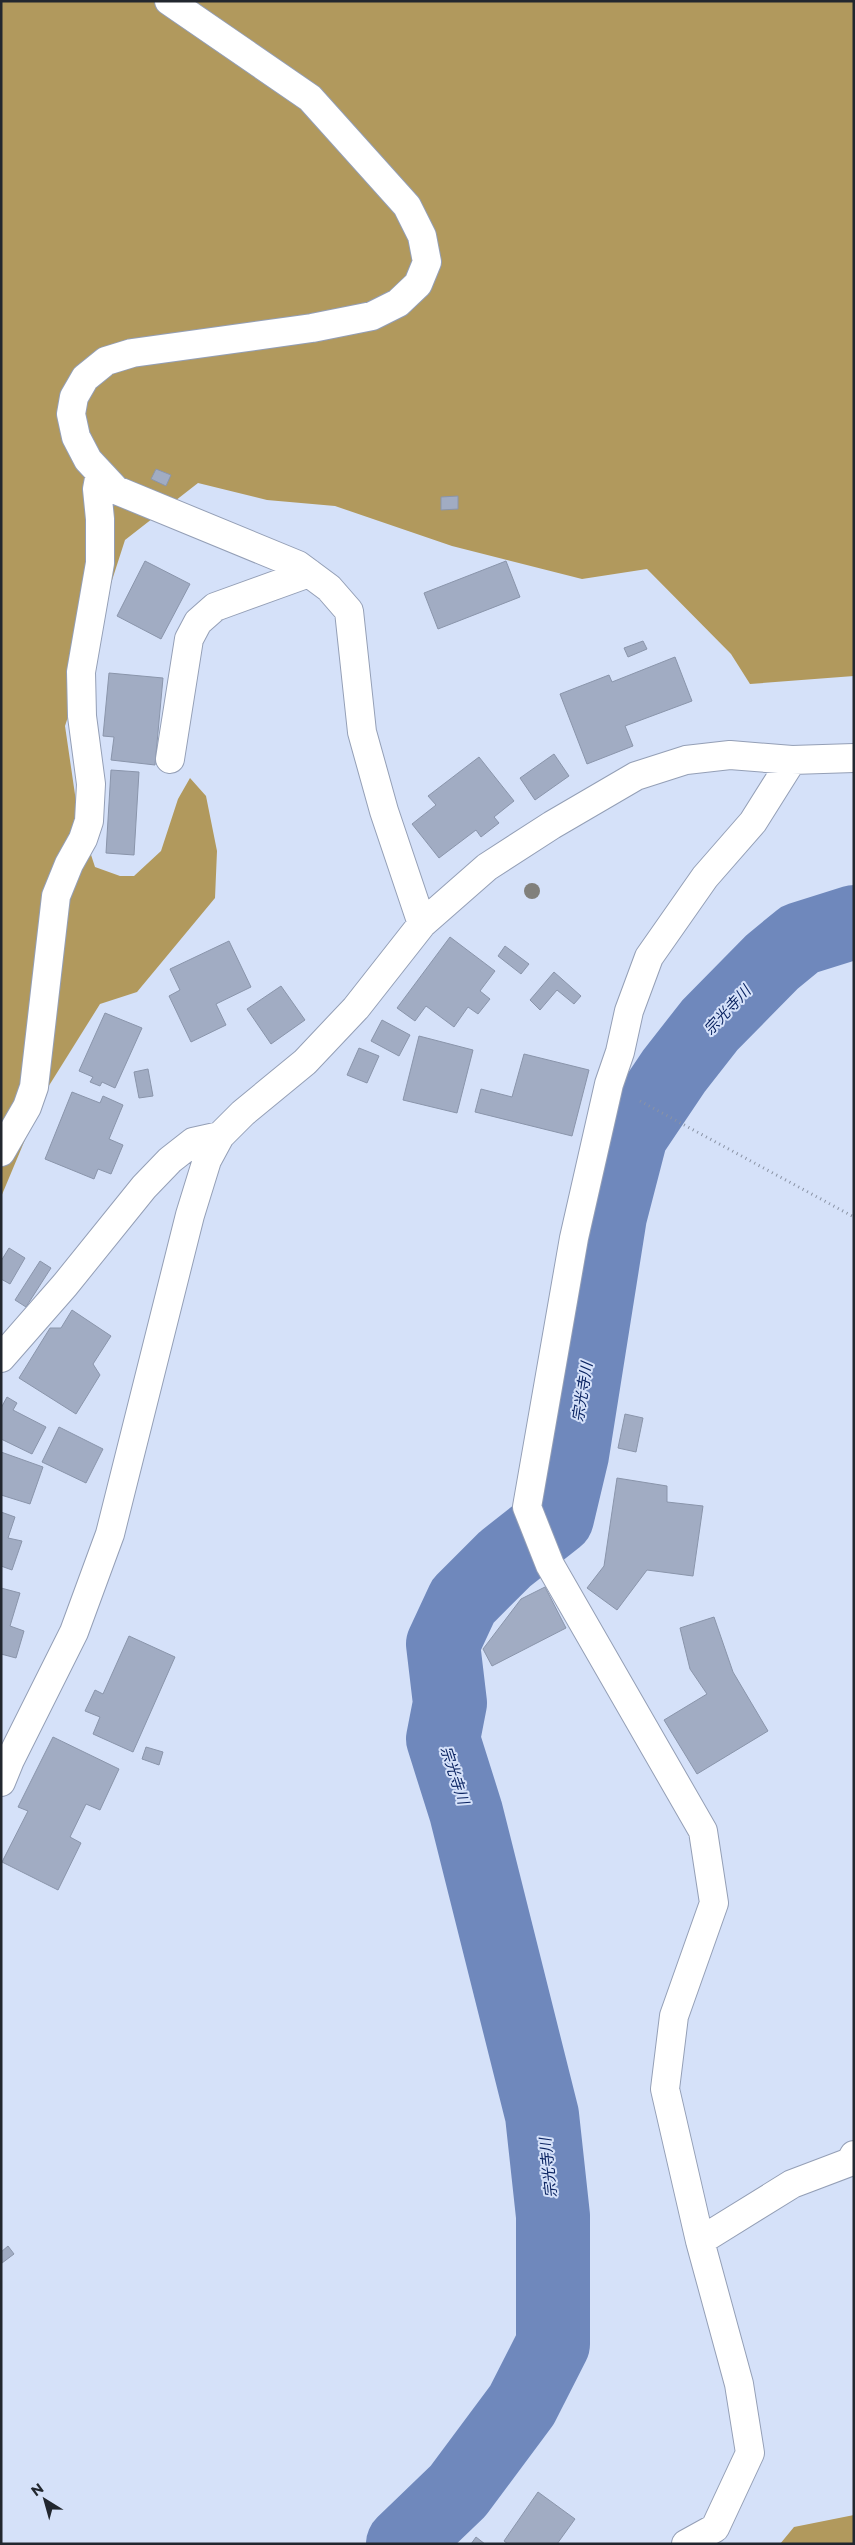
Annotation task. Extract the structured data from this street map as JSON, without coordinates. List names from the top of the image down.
{
  "water": ["宗光寺川"],
  "north": "top left"
}
